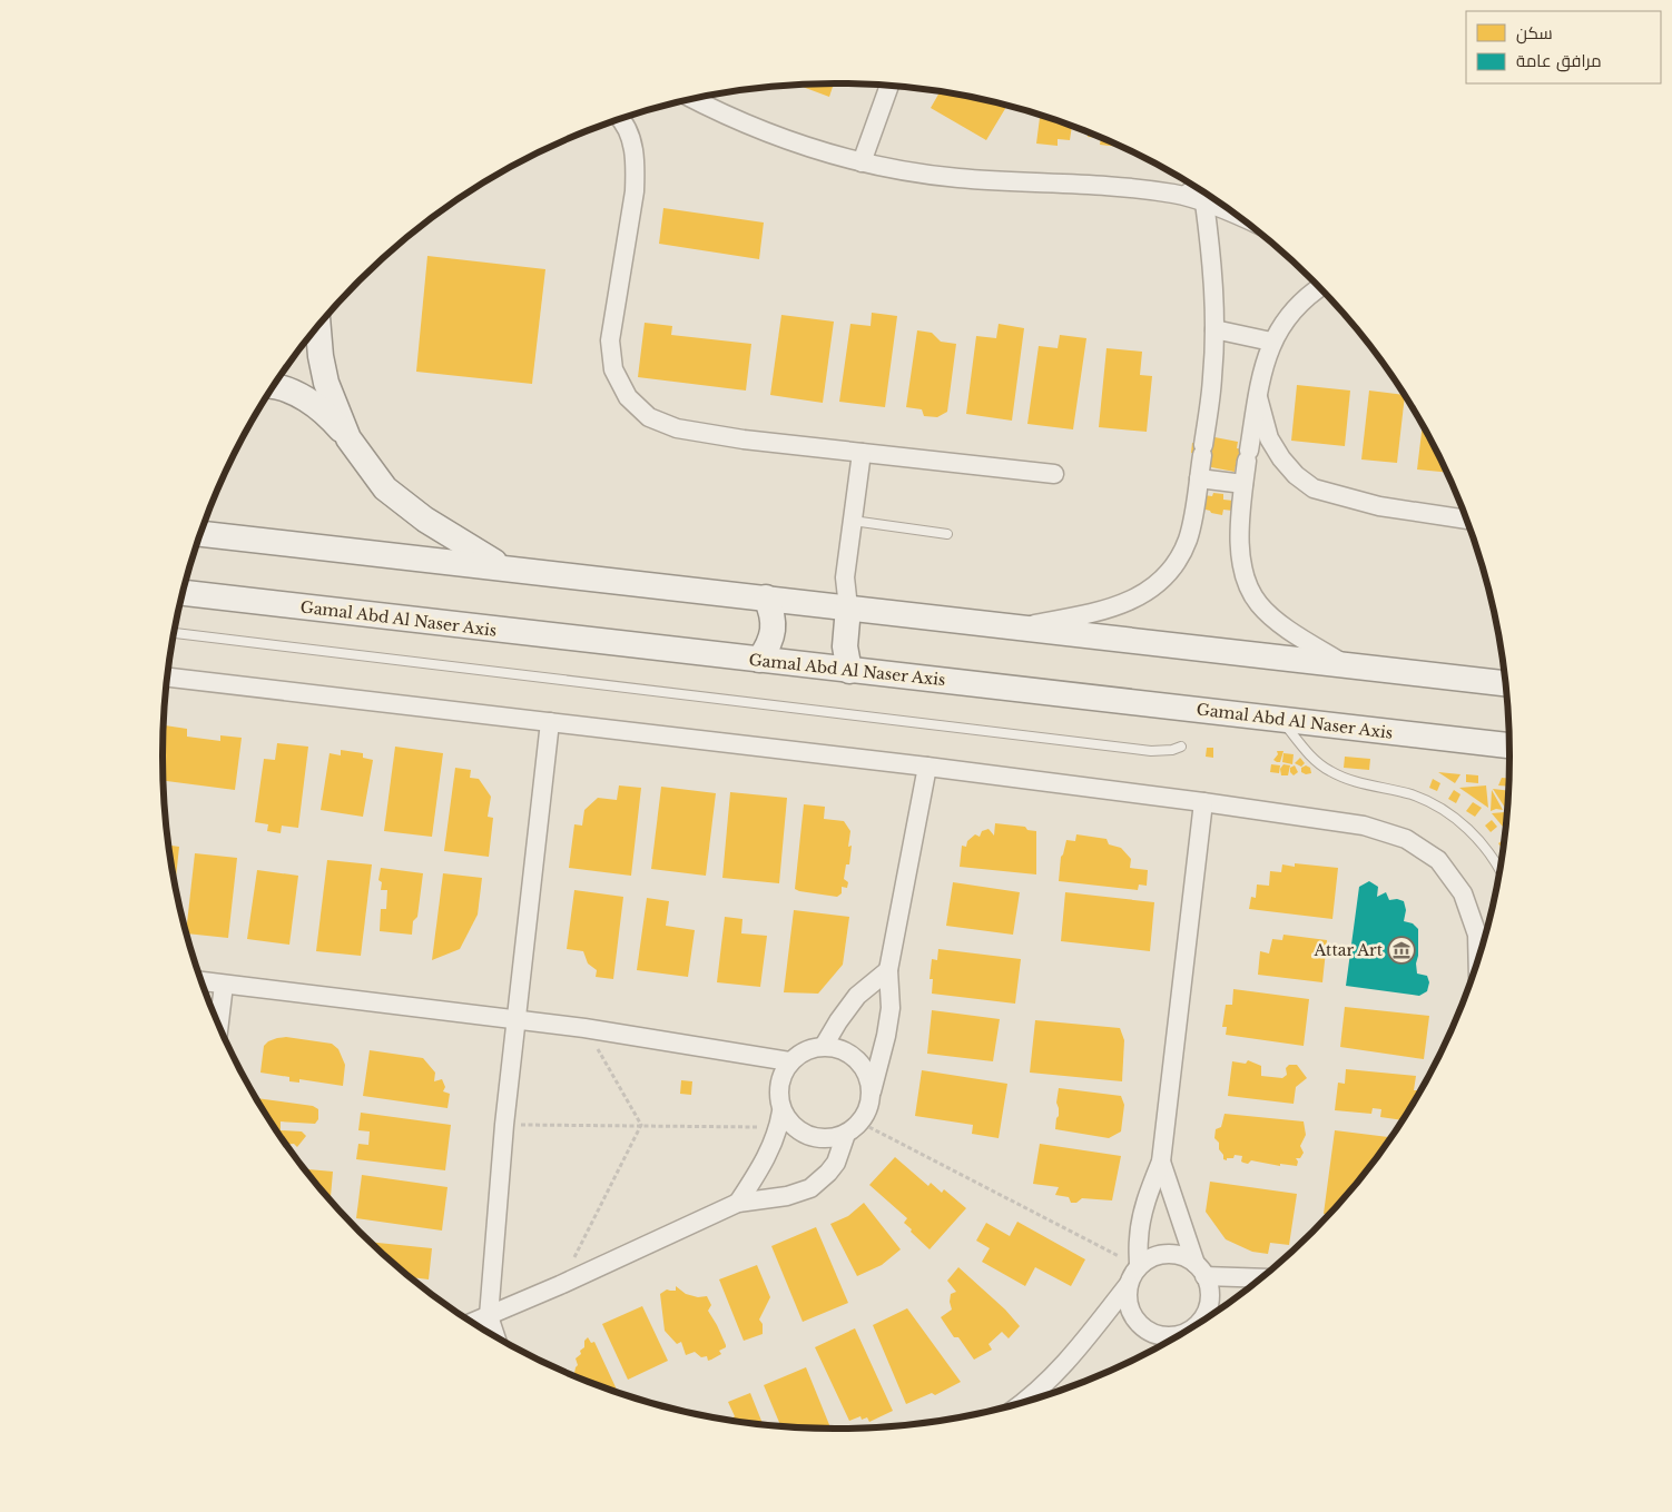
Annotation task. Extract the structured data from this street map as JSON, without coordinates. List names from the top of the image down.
{
  "streets": {
    "main road": ["Gamal Abd Al Naser Axis"]
  },
  "places": {
    "museum": ["Attar Art"]
  },
  "legend": ["سكن", "مرافق عامة"]
}
